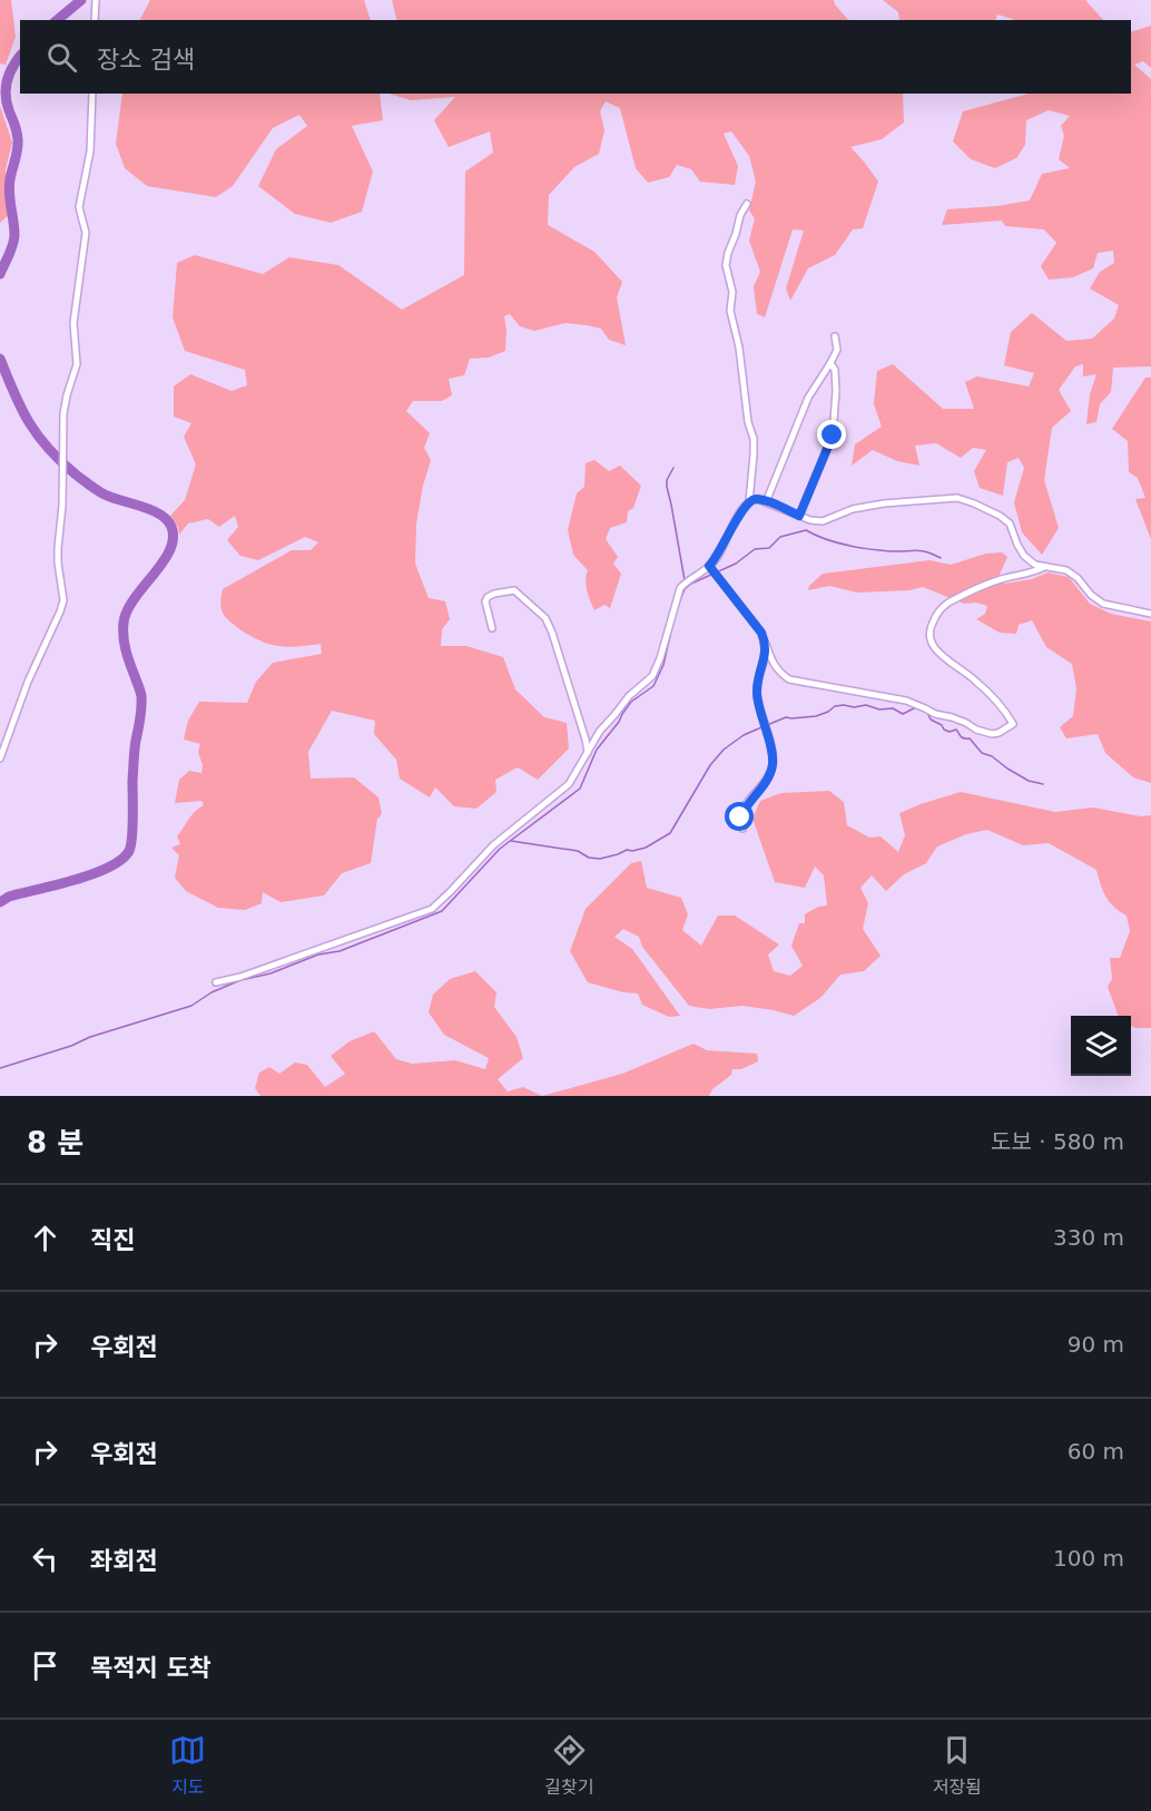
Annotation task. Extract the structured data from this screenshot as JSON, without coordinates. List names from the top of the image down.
{
  "page": {
    "search": "장소 검색",
    "heading": ["8 분", "도보 · 580 m"],
    "list": [
      ["직진", "330 m"],
      ["우회전", "90 m"],
      ["우회전", "60 m"],
      ["좌회전", "100 m"],
      "목적지 도착"
    ],
    "nav": ["지도", "길찾기", "저장됨"]
  }
}
